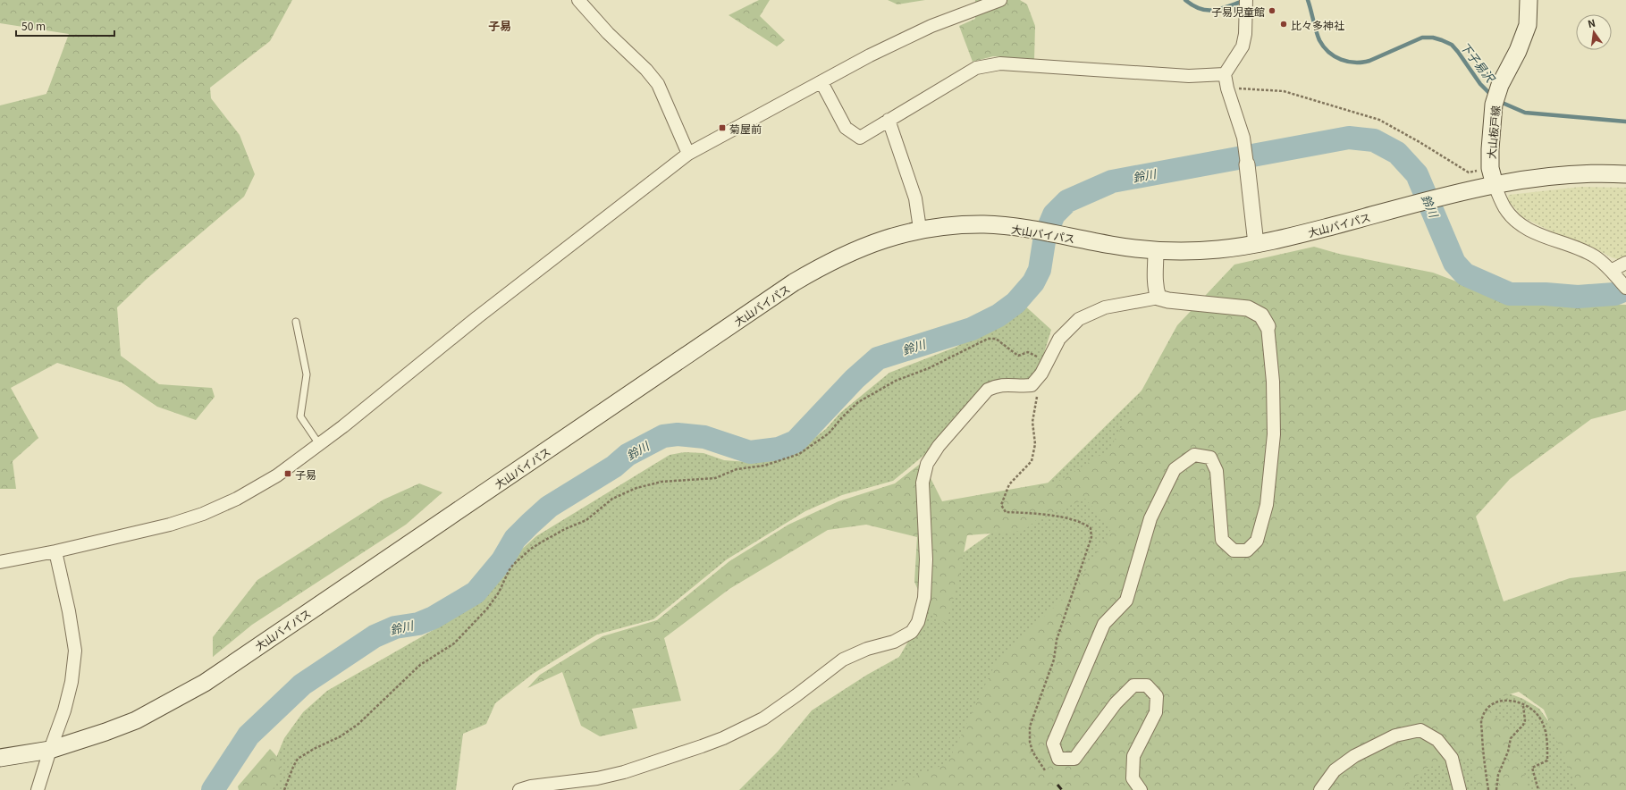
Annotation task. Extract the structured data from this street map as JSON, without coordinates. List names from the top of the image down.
{
  "streets": {
    "main road": ["大山板戸線", "大山バイパス"]
  },
  "crossings": [
    ["大山板戸線", "大山バイパス"]
  ],
  "districts": ["子易"],
  "water": ["下子易沢", "鈴川"],
  "places": {
    "other": ["子易児童館", "比々多神社"],
    "transit": ["菊屋前", "子易"]
  },
  "scale_bar": "50 m",
  "north": "top"
}
